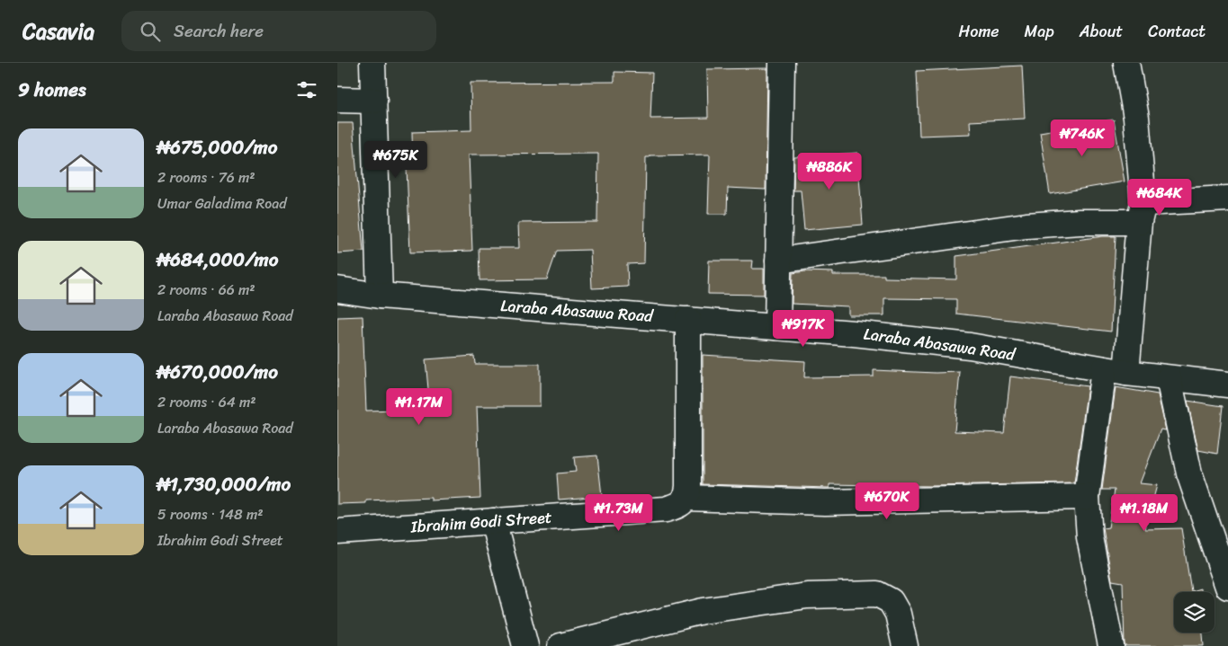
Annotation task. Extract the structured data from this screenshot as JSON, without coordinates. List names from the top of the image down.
{
  "streets": {
    "street": ["Laraba Abasawa Road", "Ibrahim Godi Street"]
  },
  "page": {
    "header": "Casavia",
    "search": "Search here",
    "nav": [
      "Home",
      "Map",
      "About",
      "Contact"
    ],
    "heading": "9 homes",
    "list": [
      {
        "name": "₦675,000/mo",
        "note": "2 rooms · 76 m² · Umar Galadima Road"
      },
      {
        "name": "₦684,000/mo",
        "note": "2 rooms · 66 m² · Laraba Abasawa Road"
      },
      {
        "name": "₦670,000/mo",
        "note": "2 rooms · 64 m² · Laraba Abasawa Road"
      },
      {
        "name": "₦1,730,000/mo",
        "note": "5 rooms · 148 m² · Ibrahim Godi Street"
      }
    ],
    "price": [
      "₦746K",
      "₦675K",
      "₦886K",
      "₦684K",
      "₦917K",
      "₦1.17M",
      "₦670K",
      "₦1.73M",
      "₦1.18M"
    ]
  }
}
